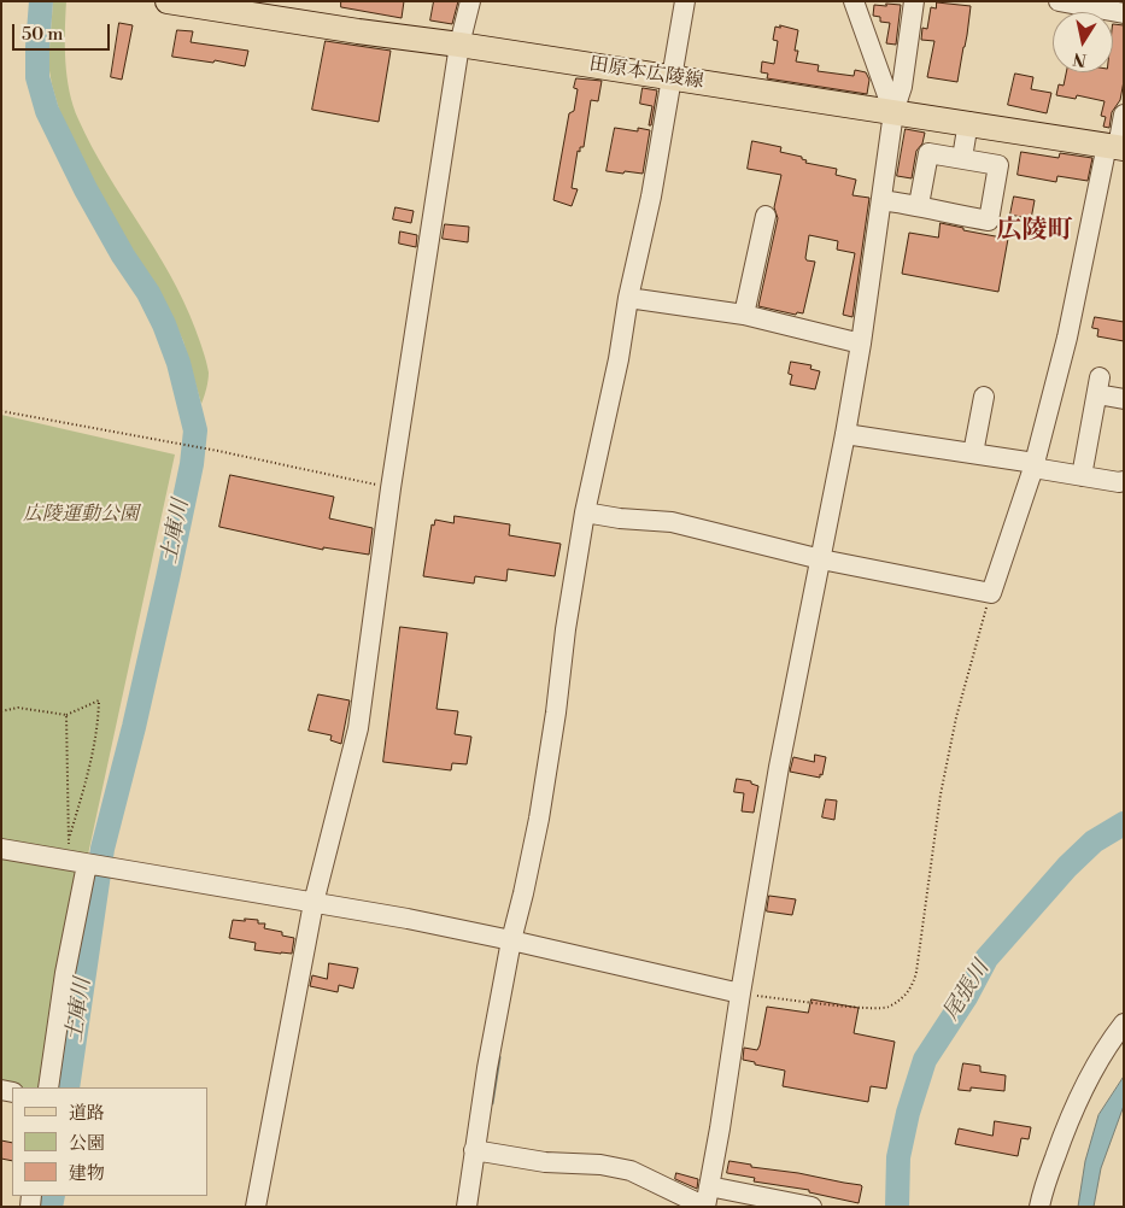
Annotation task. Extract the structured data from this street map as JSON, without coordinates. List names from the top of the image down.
{
  "streets": {
    "main road": ["田原本広陵線"]
  },
  "districts": ["広陵町"],
  "water": ["土庫川", "尾張川"],
  "parks": ["広陵運動公園"],
  "legend": ["道路", "公園", "建物"],
  "scale_bar": "50 m",
  "north": "bottom"
}
